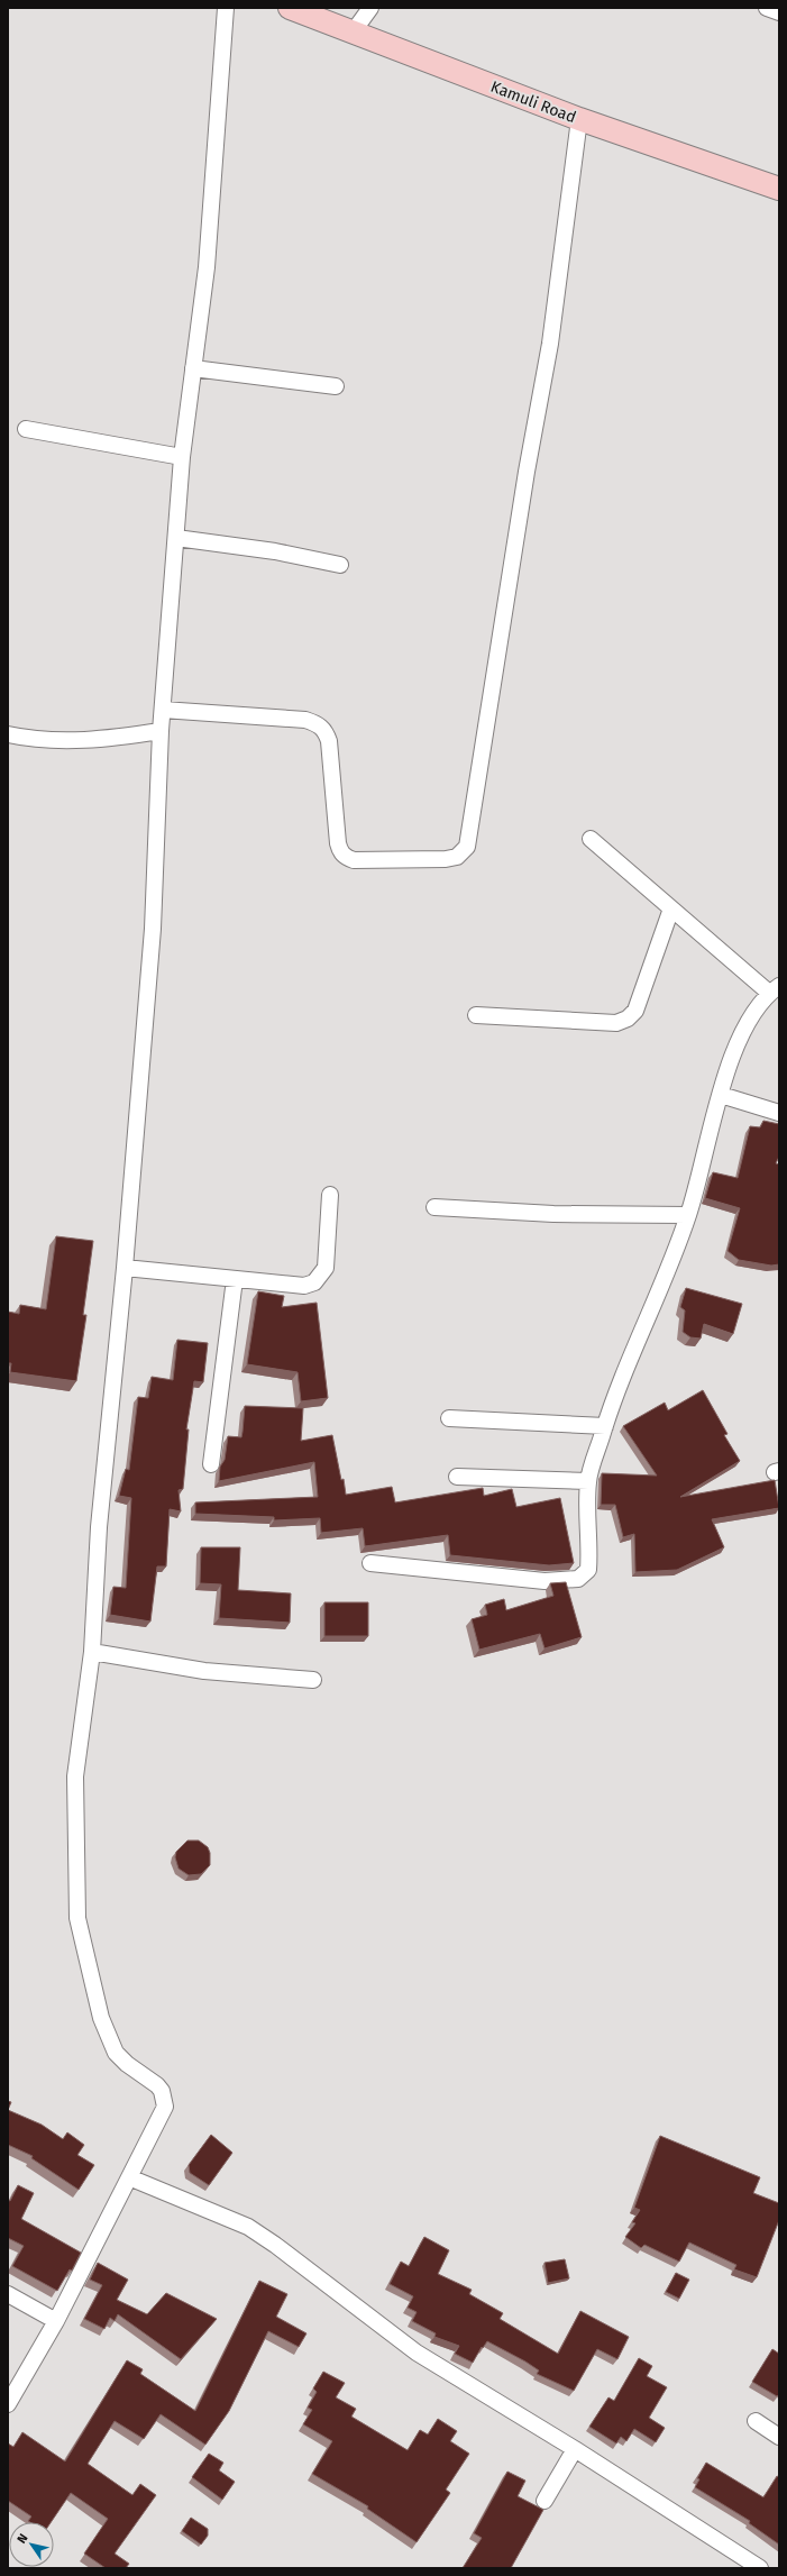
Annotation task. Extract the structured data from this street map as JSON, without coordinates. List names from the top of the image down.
{
  "streets": {
    "street": ["Kamuli Road"]
  },
  "north": "top left"
}
